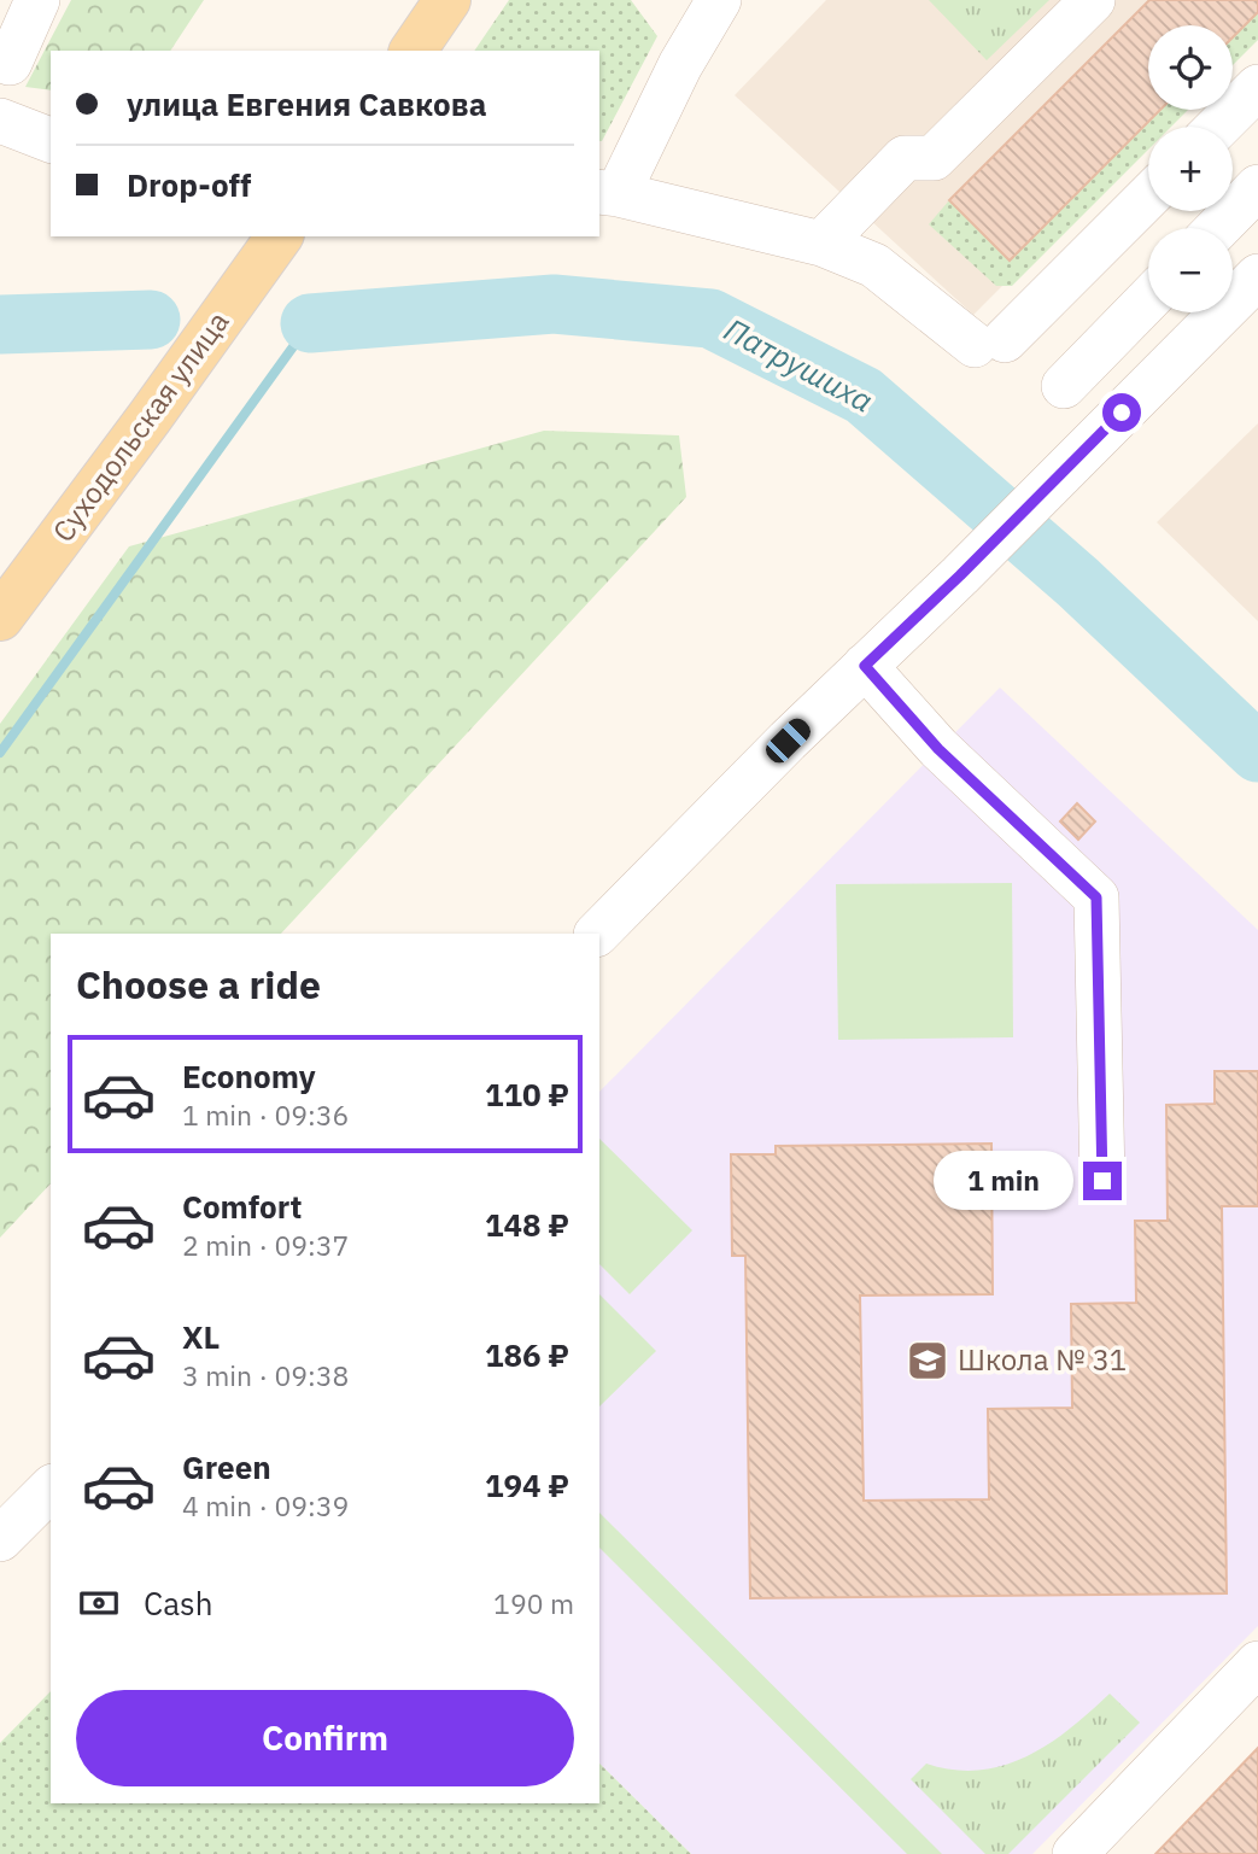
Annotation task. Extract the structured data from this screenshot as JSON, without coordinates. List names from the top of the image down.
{
  "streets": {
    "main road": ["Суходольская улица"]
  },
  "water": ["Патрушиха"],
  "places": {
    "school or university": ["Школа № 31"]
  },
  "page": {
    "map_buttons": ["+", "−"],
    "banner": ["улица Евгения Савкова", "Drop-off"],
    "heading": "Choose a ride",
    "list": [
      {
        "name": "Economy",
        "note": "1 min · 09:36",
        "value": "110 ₽"
      },
      {
        "name": "Comfort",
        "note": "2 min · 09:37",
        "value": "148 ₽"
      },
      {
        "name": "XL",
        "note": "3 min · 09:38",
        "value": "186 ₽"
      },
      {
        "name": "Green",
        "note": "4 min · 09:39",
        "value": "194 ₽"
      }
    ],
    "bubble": "1 min",
    "pay": ["Cash", "190 m"],
    "buttons": "Confirm"
  }
}
